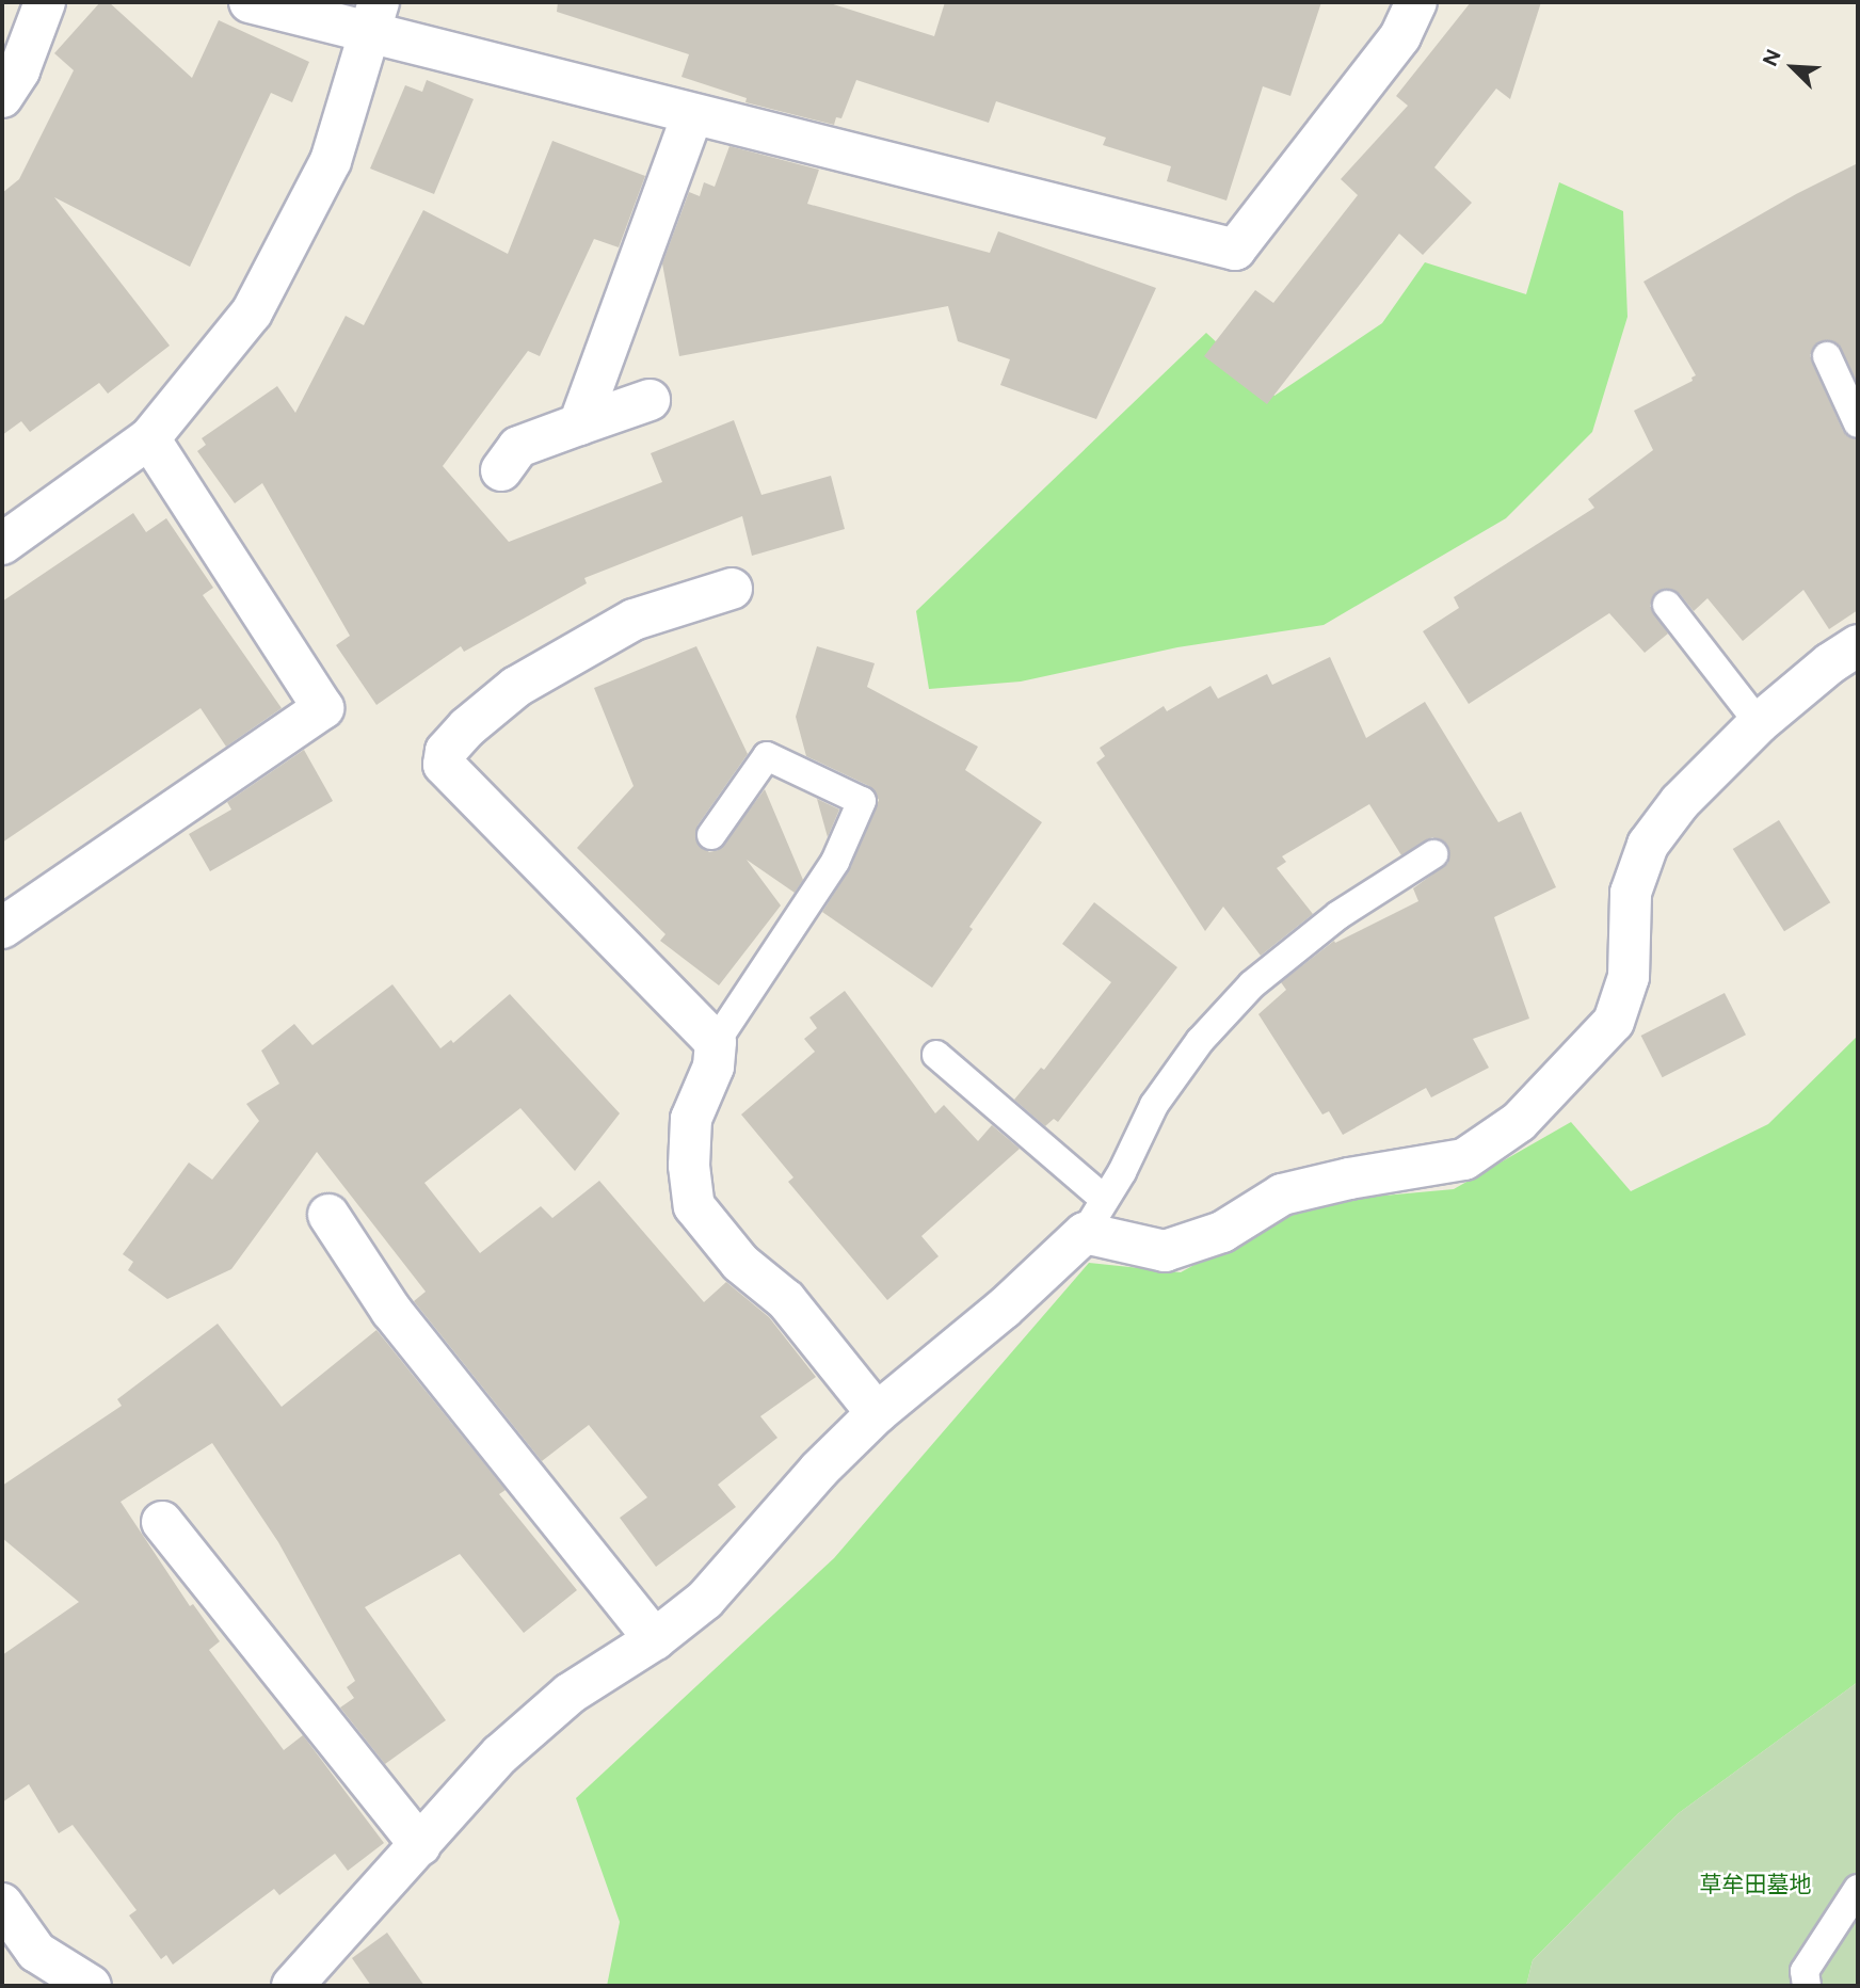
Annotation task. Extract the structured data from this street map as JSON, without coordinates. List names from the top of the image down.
{
  "parks": ["草牟田墓地"],
  "north": "top left"
}
